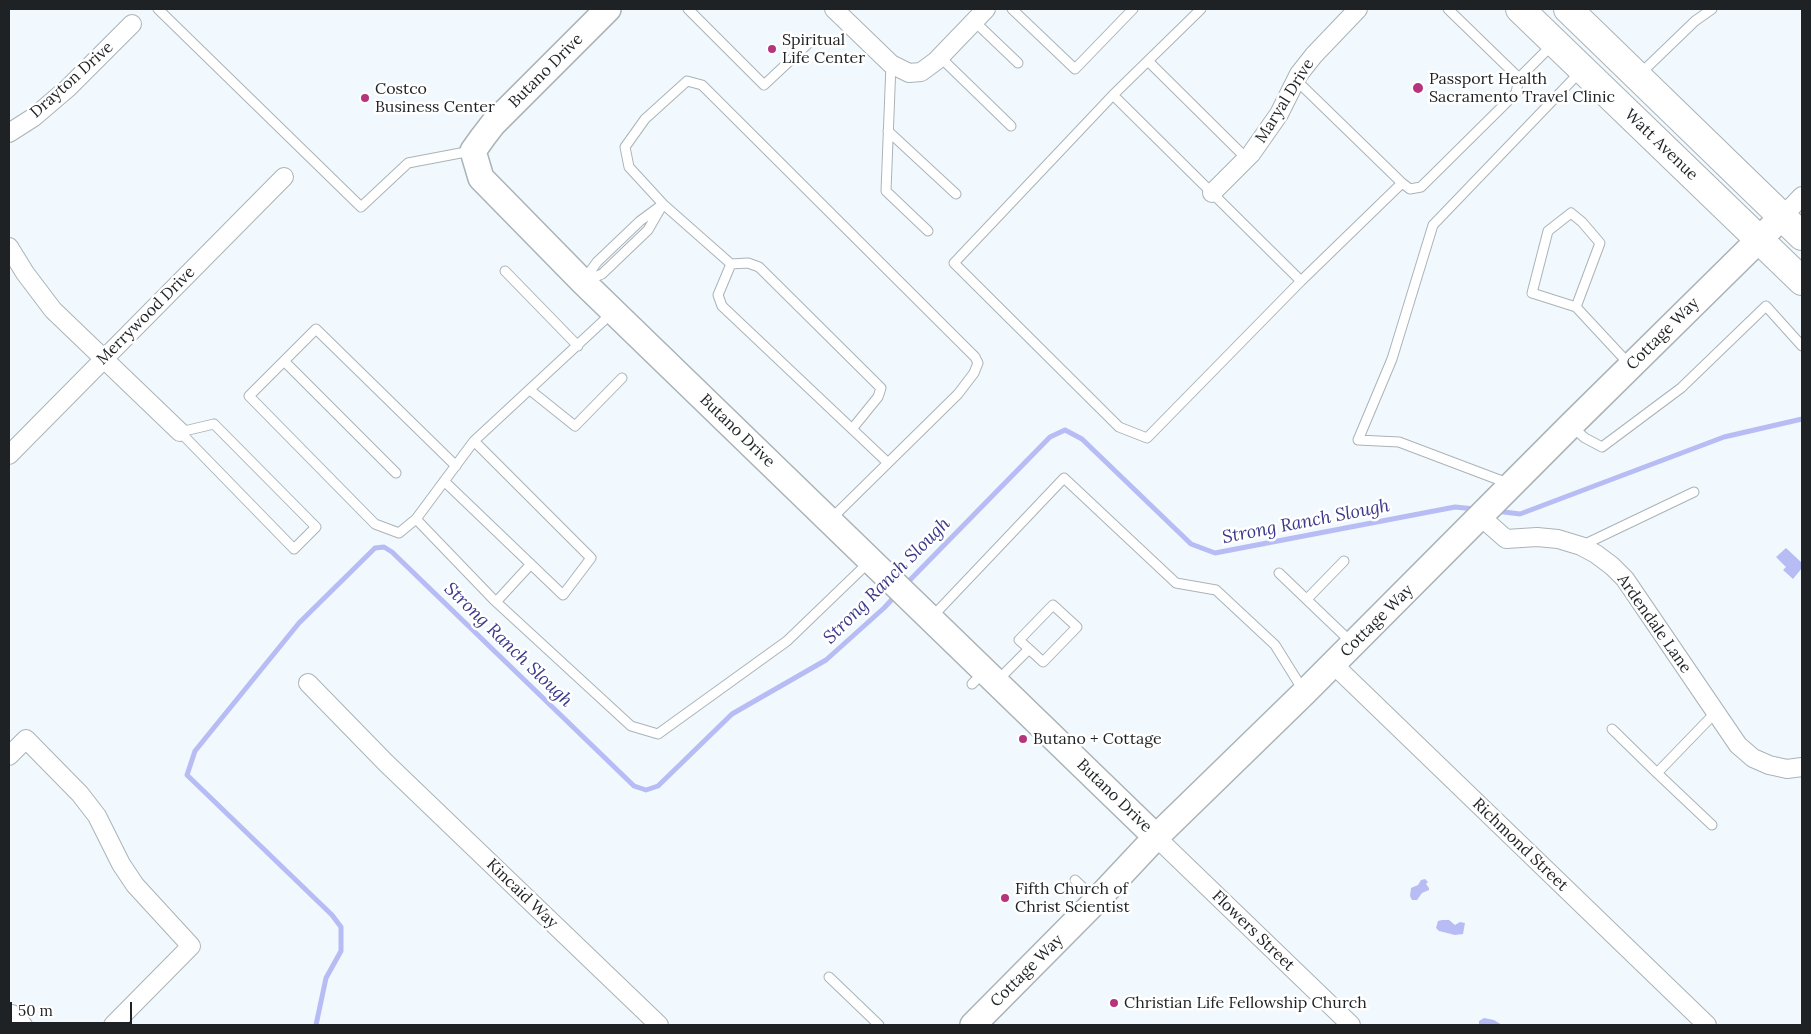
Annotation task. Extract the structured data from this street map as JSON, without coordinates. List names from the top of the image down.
{
  "streets": {
    "main road": ["Watt Avenue"],
    "street": [
      "Butano Drive",
      "Drayton Drive",
      "Maryal Drive",
      "Merrywood Drive",
      "Cottage Way",
      "Ardendale Lane",
      "Richmond Street",
      "Kincaid Way",
      "Flowers Street"
    ]
  },
  "crossings": [
    ["Butano Drive", "Cottage Way"],
    ["Butano Drive", "Flowers Street"],
    ["Watt Avenue", "Cottage Way"],
    ["Cottage Way", "Ardendale Lane"],
    ["Cottage Way", "Richmond Street"],
    ["Cottage Way", "Flowers Street"]
  ],
  "water": ["Strong Ranch Slough"],
  "places": [
    "Spiritual Life Center",
    "Passport Health Sacramento Travel Clinic",
    "Costco Business Center",
    "Butano + Cottage",
    "Fifth Church of Christ Scientist",
    "Christian Life Fellowship Church"
  ],
  "scale_bar": "50 m"
}
